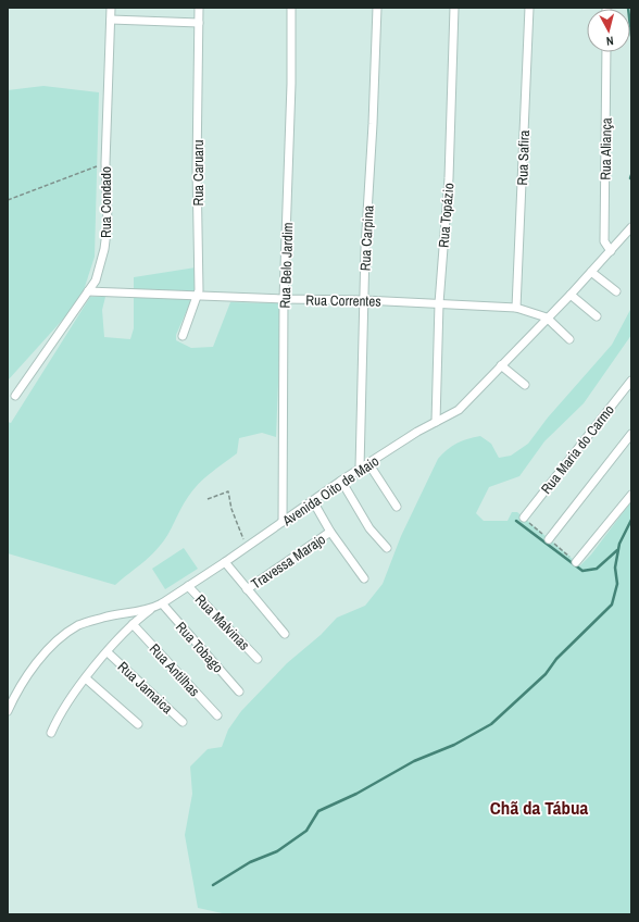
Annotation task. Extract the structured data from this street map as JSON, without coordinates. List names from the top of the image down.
{
  "streets": {
    "street": [
      "Rua Aliança",
      "Rua Safira",
      "Rua Caruaru",
      "Rua Condado",
      "Rua Topázio",
      "Rua Carpina",
      "Rua Belo Jardim",
      "Rua Correntes",
      "Rua Maria do Carmo",
      "Avenida Oito de Maio",
      "Travessa Marajo",
      "Rua Malvinas",
      "Rua Tobago",
      "Rua Antilhas",
      "Rua Jamaica"
    ]
  },
  "crossings": [
    ["Rua Aliança", "Avenida Oito de Maio"],
    ["Rua Safira", "Rua Correntes"],
    ["Rua Caruaru", "Rua Correntes"],
    ["Rua Condado", "Rua Correntes"],
    ["Rua Topázio", "Rua Correntes"],
    ["Rua Topázio", "Avenida Oito de Maio"],
    ["Rua Carpina", "Rua Correntes"],
    ["Rua Carpina", "Avenida Oito de Maio"],
    ["Rua Belo Jardim", "Rua Correntes"],
    ["Rua Belo Jardim", "Avenida Oito de Maio"],
    ["Rua Correntes", "Avenida Oito de Maio"],
    ["Avenida Oito de Maio", "Rua Malvinas"],
    ["Avenida Oito de Maio", "Rua Tobago"]
  ],
  "districts": ["Chã da Tábua"],
  "north": "bottom"
}
